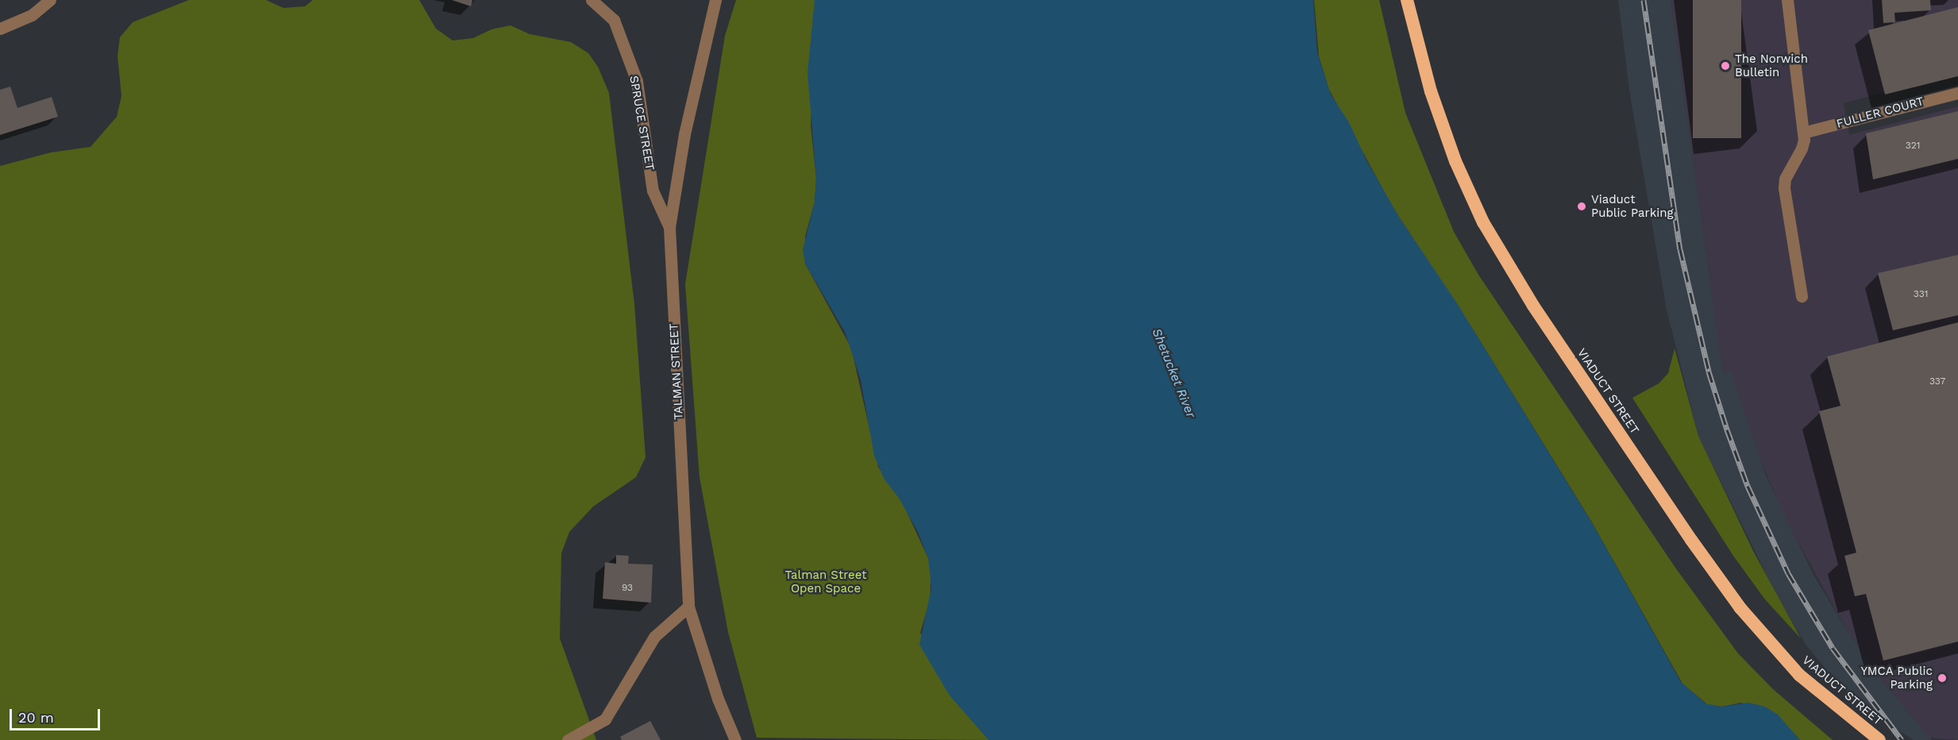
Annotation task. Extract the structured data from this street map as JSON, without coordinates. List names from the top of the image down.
{
  "streets": {
    "highway": ["VIADUCT STREET"],
    "street": ["FULLER COURT", "SPRUCE STREET", "TALMAN STREET"]
  },
  "crossings": [
    ["SPRUCE STREET", "TALMAN STREET"]
  ],
  "water": ["Shetucket River"],
  "parks": ["Talman Street Open Space"],
  "places": ["The Norwich Bulletin", "Viaduct Public Parking", "YMCA Public Parking"],
  "house_numbers": [
    "321",
    "331",
    "337",
    "93"
  ],
  "scale_bar": "20 m"
}
